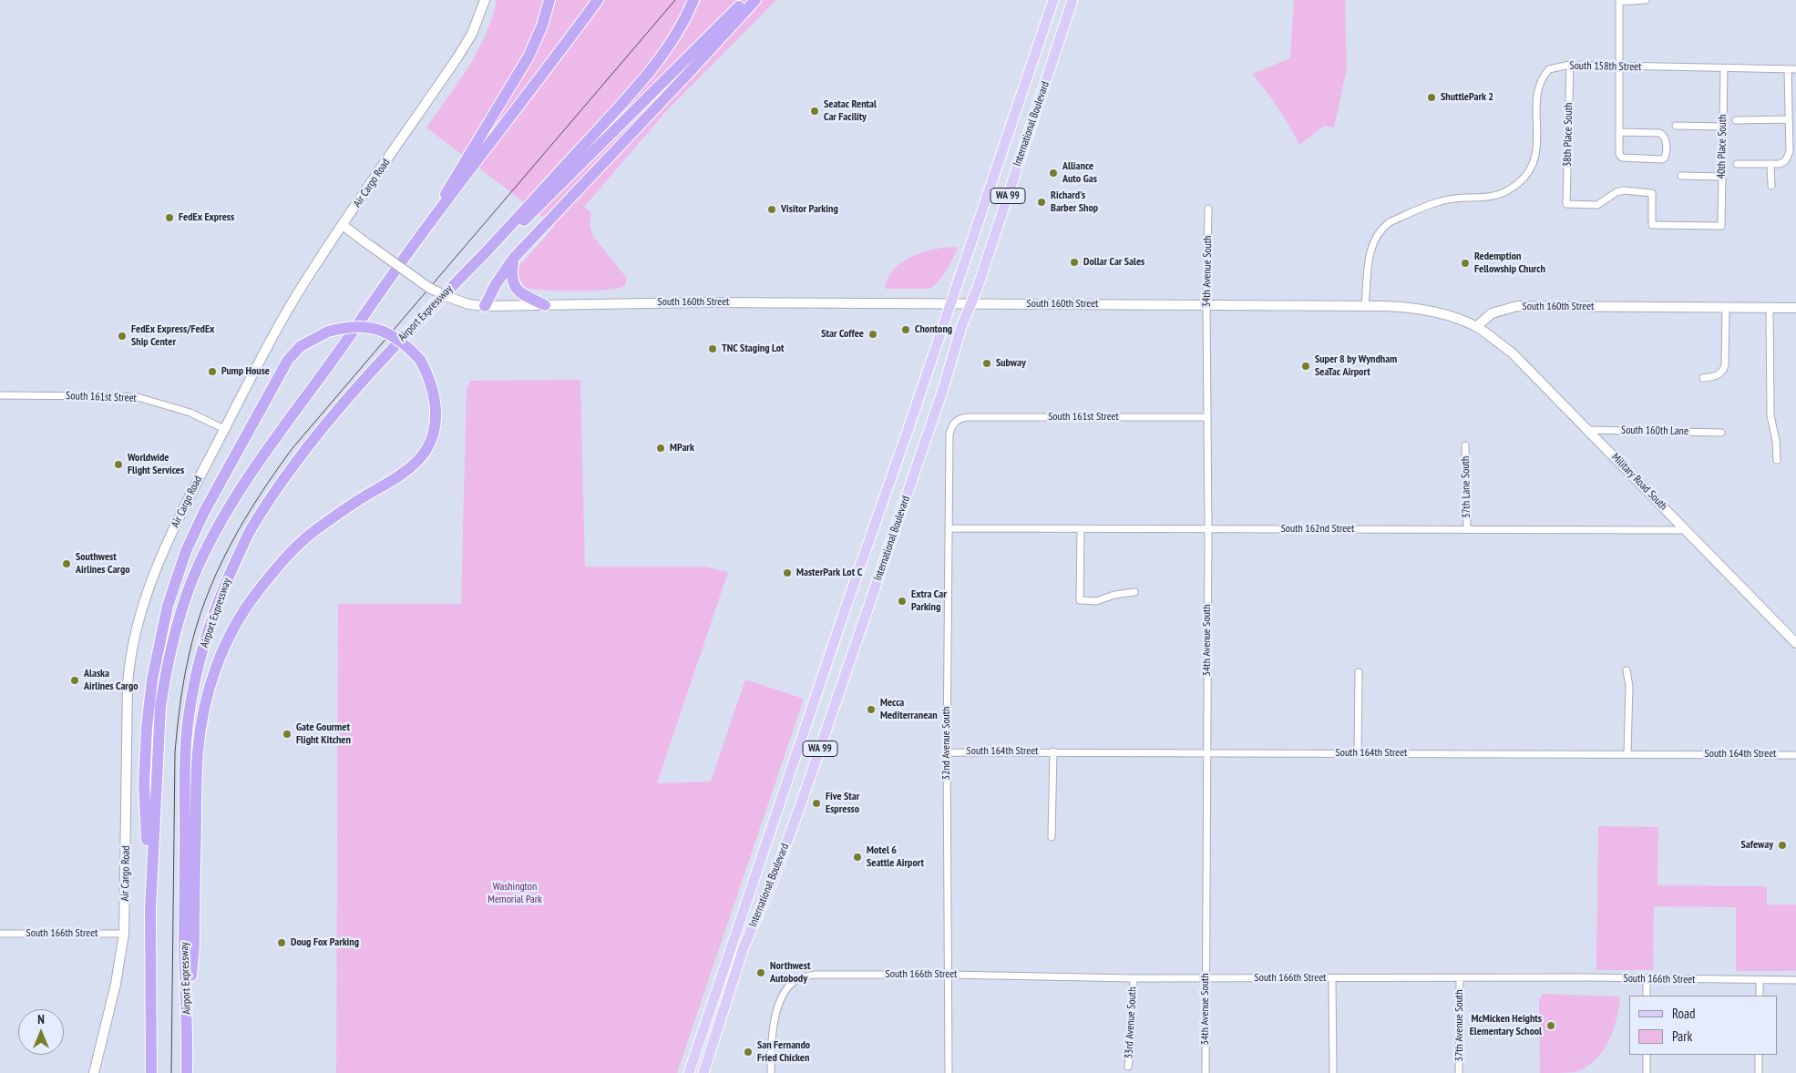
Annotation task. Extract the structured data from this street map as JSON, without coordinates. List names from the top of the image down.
{
  "streets": {
    "highway": ["Airport Expressway"],
    "main road": [
      "International Boulevard",
      "Air Cargo Road",
      "WA 99",
      "South 160th Street",
      "Military Road South"
    ],
    "street": [
      "South 158th Street",
      "38th Place South",
      "40th Place South",
      "34th Avenue South",
      "South 161st Street",
      "South 160th Lane",
      "37th Lane South",
      "South 162nd Street",
      "32nd Avenue South",
      "South 164th Street",
      "South 166th Street",
      "33rd Avenue South",
      "37th Avenue South"
    ]
  },
  "crossings": [
    ["South 158th Street", "38th Place South"],
    ["South 158th Street", "40th Place South"],
    ["South 158th Street", "South 160th Street"],
    ["International Boulevard", "South 160th Street"],
    ["38th Place South", "40th Place South"],
    ["Air Cargo Road", "South 160th Street"],
    ["Air Cargo Road", "South 161st Street"],
    ["Air Cargo Road", "South 166th Street"],
    ["34th Avenue South", "South 160th Street"],
    ["34th Avenue South", "South 161st Street"],
    ["34th Avenue South", "South 162nd Street"],
    ["34th Avenue South", "South 164th Street"],
    ["34th Avenue South", "South 166th Street"],
    ["South 160th Street", "Military Road South"],
    ["South 161st Street", "32nd Avenue South"],
    ["South 160th Lane", "Military Road South"],
    ["Military Road South", "South 162nd Street"],
    ["37th Lane South", "South 162nd Street"],
    ["South 162nd Street", "32nd Avenue South"],
    ["32nd Avenue South", "South 164th Street"],
    ["32nd Avenue South", "South 166th Street"],
    ["South 166th Street", "33rd Avenue South"],
    ["South 166th Street", "37th Avenue South"]
  ],
  "parks": ["Washington Memorial Park"],
  "places": [
    "ShuttlePark 2",
    "Seatac Rental Car Facility",
    "Alliance Auto Gas",
    "Richard's Barber Shop",
    "Visitor Parking",
    "FedEx Express",
    "Dollar Car Sales",
    "Redemption Fellowship Church",
    "Chontong",
    "Star Coffee",
    "FedEx Express/FedEx Ship Center",
    "TNC Staging Lot",
    "Subway",
    "Super 8 by Wyndham SeaTac Airport",
    "Pump House",
    "MPark",
    "Worldwide Flight Services",
    "Southwest Airlines Cargo",
    "MasterPark Lot C",
    "Extra Car Parking",
    "Alaska Airlines Cargo",
    "Mecca Mediterranean",
    "Gate Gourmet Flight Kitchen",
    "Five Star Espresso",
    "Safeway",
    "Motel 6 Seattle Airport",
    "Doug Fox Parking",
    "Northwest Autobody",
    "McMicken Heights Elementary School",
    "San Fernando Fried Chicken"
  ],
  "legend": ["Road", "Park"],
  "north": "top"
}
